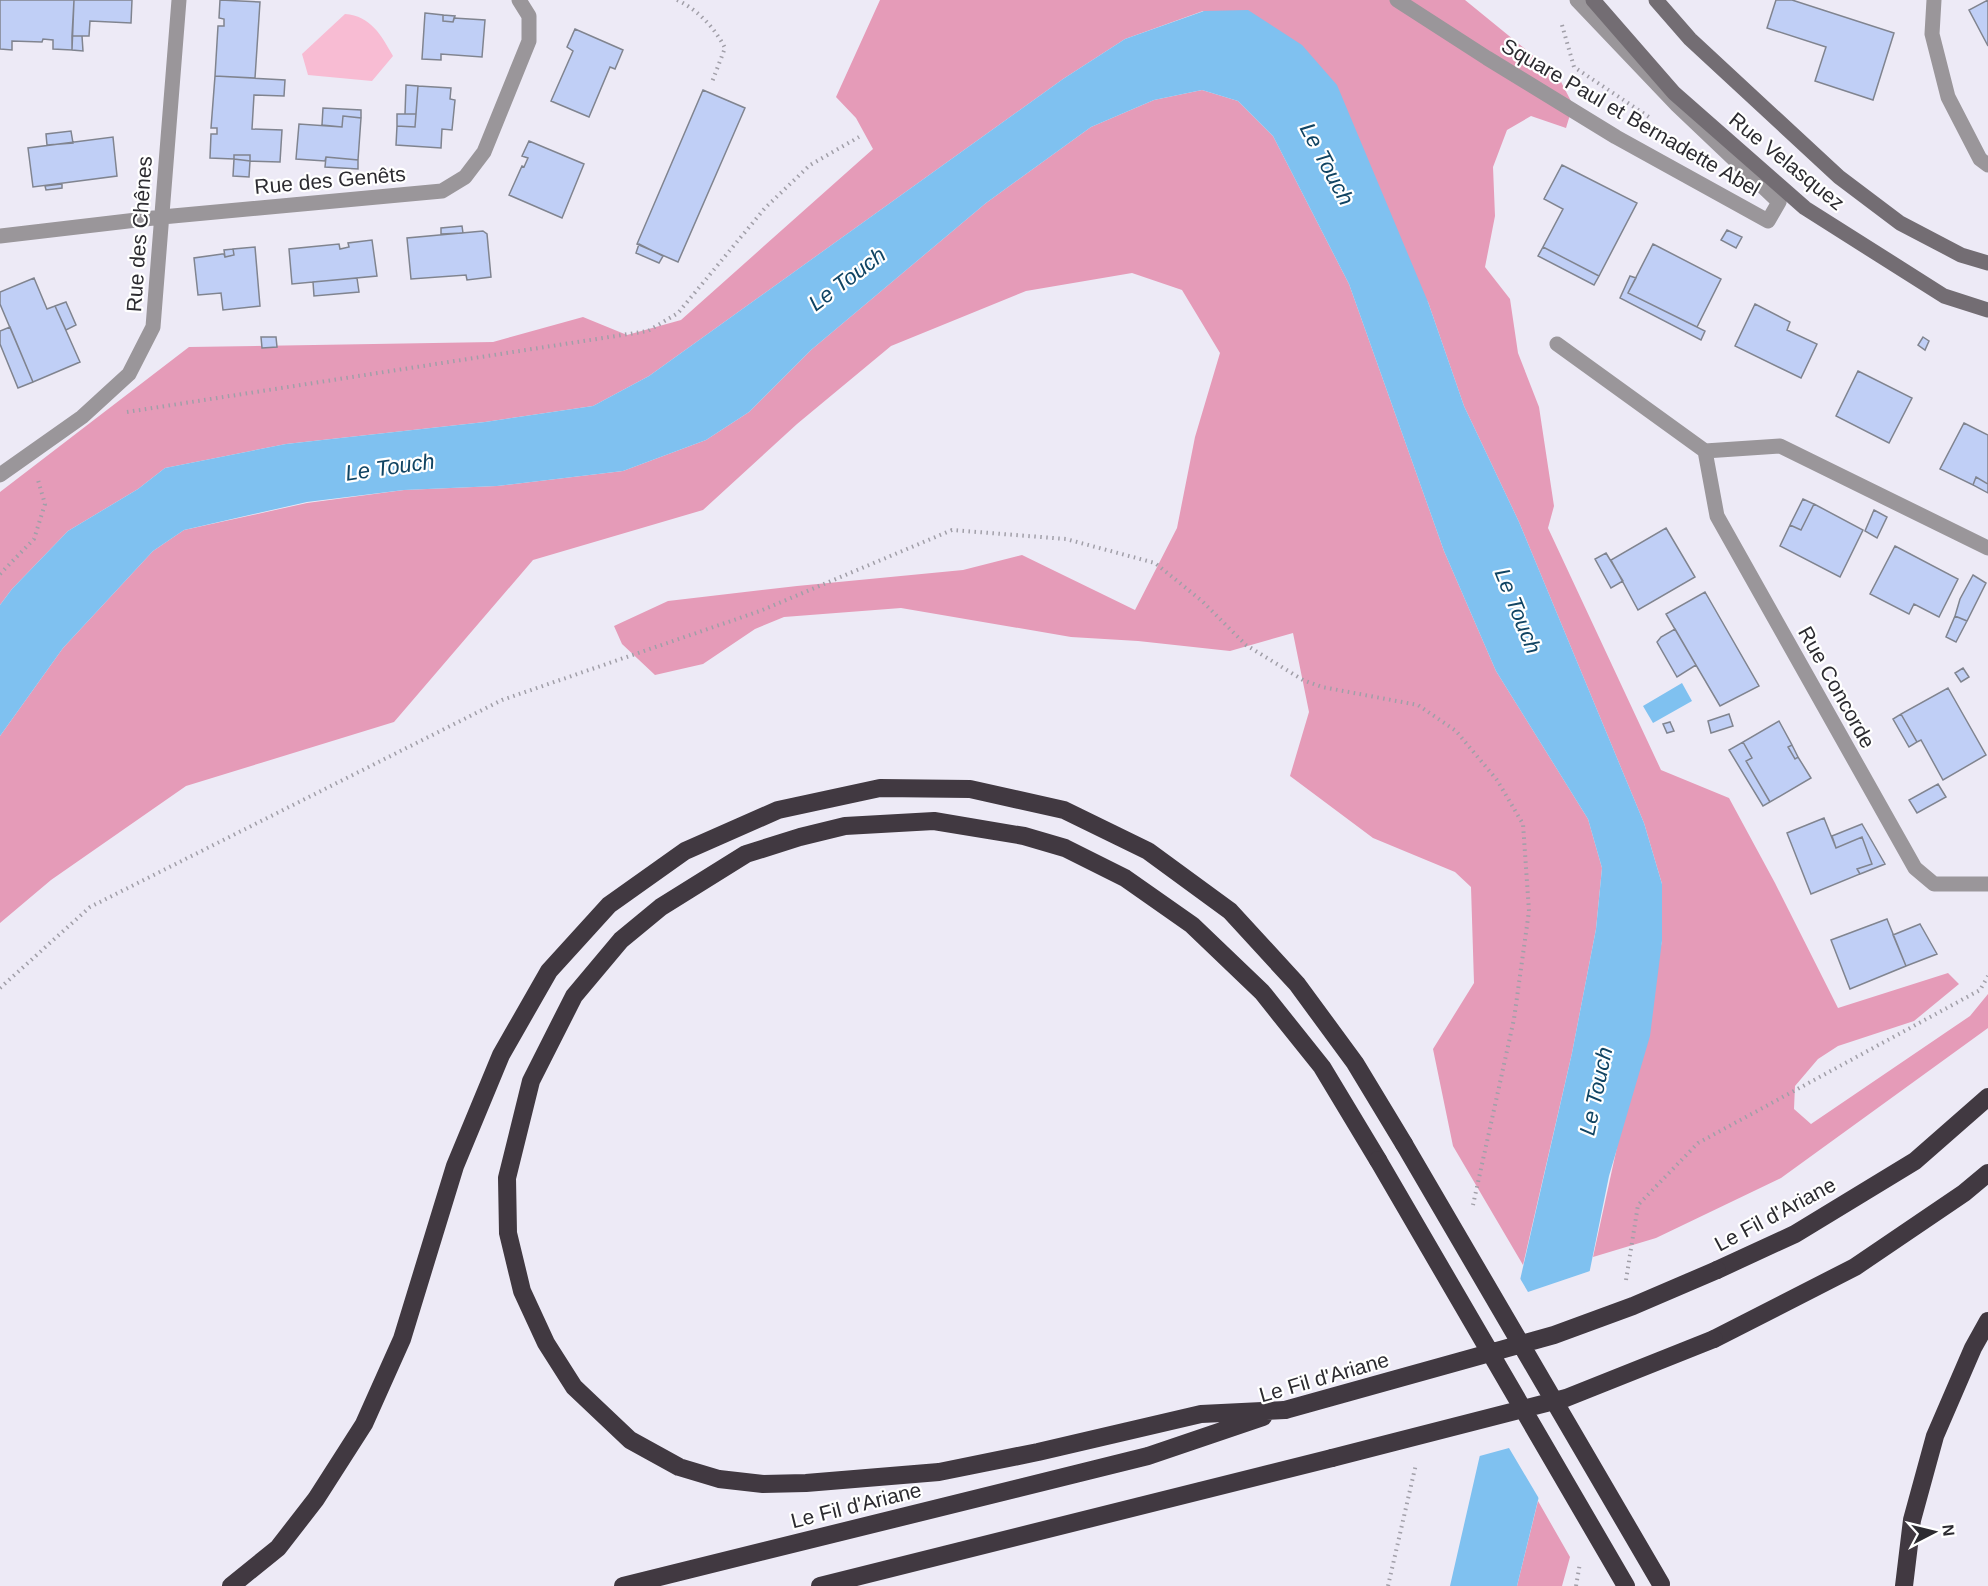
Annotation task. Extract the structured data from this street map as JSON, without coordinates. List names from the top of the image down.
{
  "streets": {
    "highway": ["Le Fil d'Ariane"],
    "street": [
      "Square Paul et Bernadette Abel",
      "Rue Velasquez",
      "Rue des Genêts",
      "Rue des Chênes",
      "Rue Concorde"
    ]
  },
  "crossings": [
    ["Rue des Genêts", "Rue des Chênes"]
  ],
  "water": ["Le Touch"],
  "north": "right"
}
